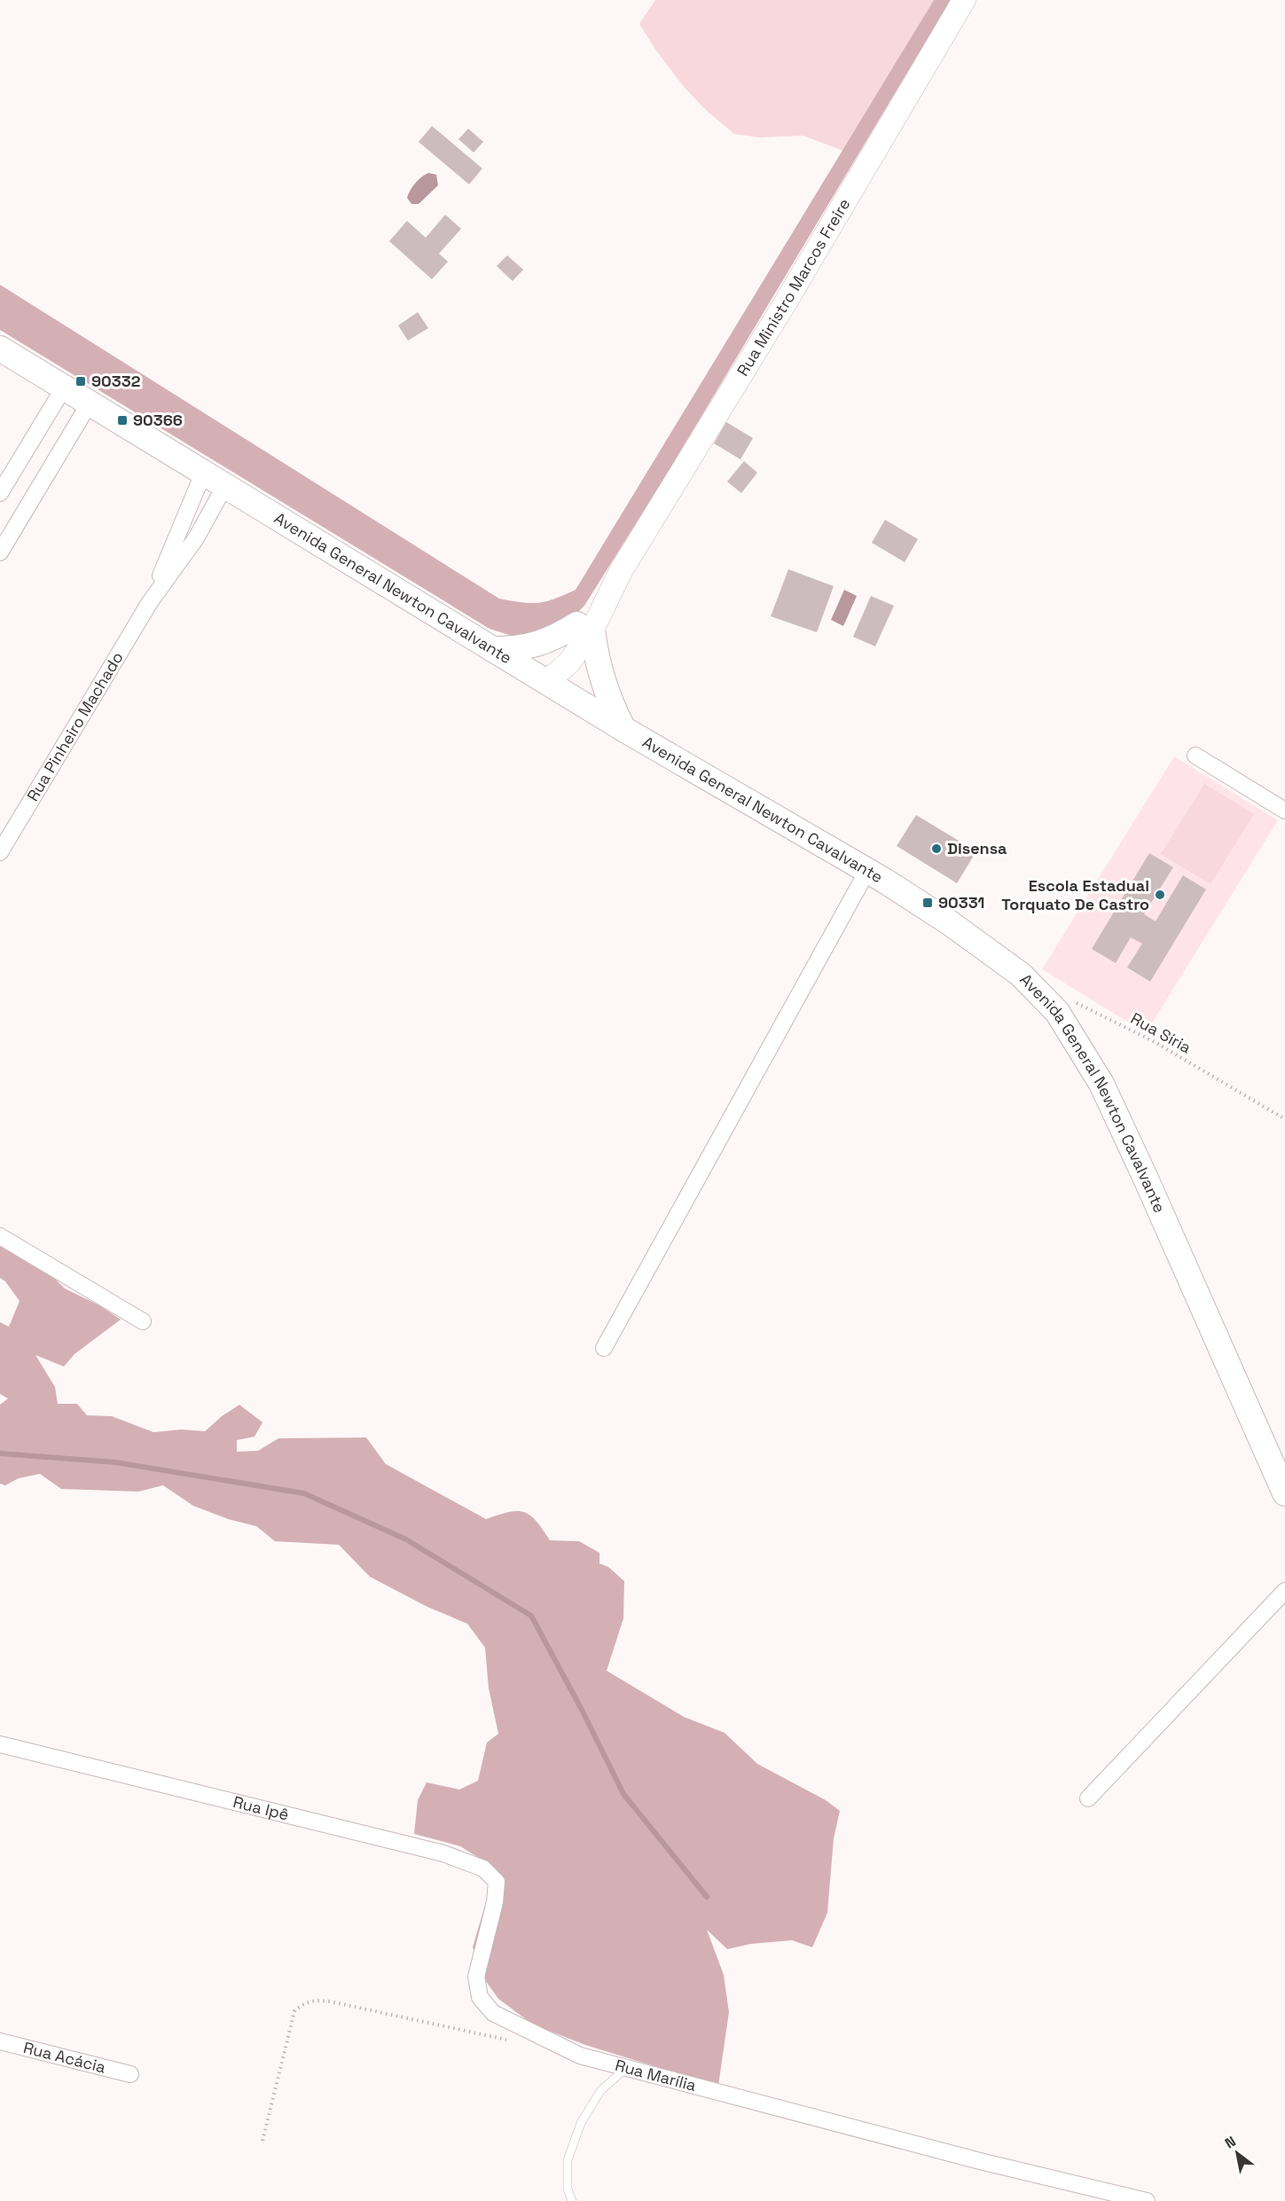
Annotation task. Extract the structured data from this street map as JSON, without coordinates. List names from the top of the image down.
{
  "streets": {
    "main road": ["Rua Ministro Marcos Freire", "Avenida General Newton Cavalvante"],
    "street": [
      "Rua Pinheiro Machado",
      "Rua Ipê",
      "Rua Acácia",
      "Rua Marília"
    ],
    "path": ["Rua Síria"]
  },
  "crossings": [
    ["Rua Ministro Marcos Freire", "Avenida General Newton Cavalvante"],
    ["Rua Ipê", "Rua Marília"]
  ],
  "places": {
    "transit": ["90332", "90366", "90331"],
    "other": ["Disensa", "Escola Estadual Torquato De Castro"]
  },
  "north": "top left"
}
